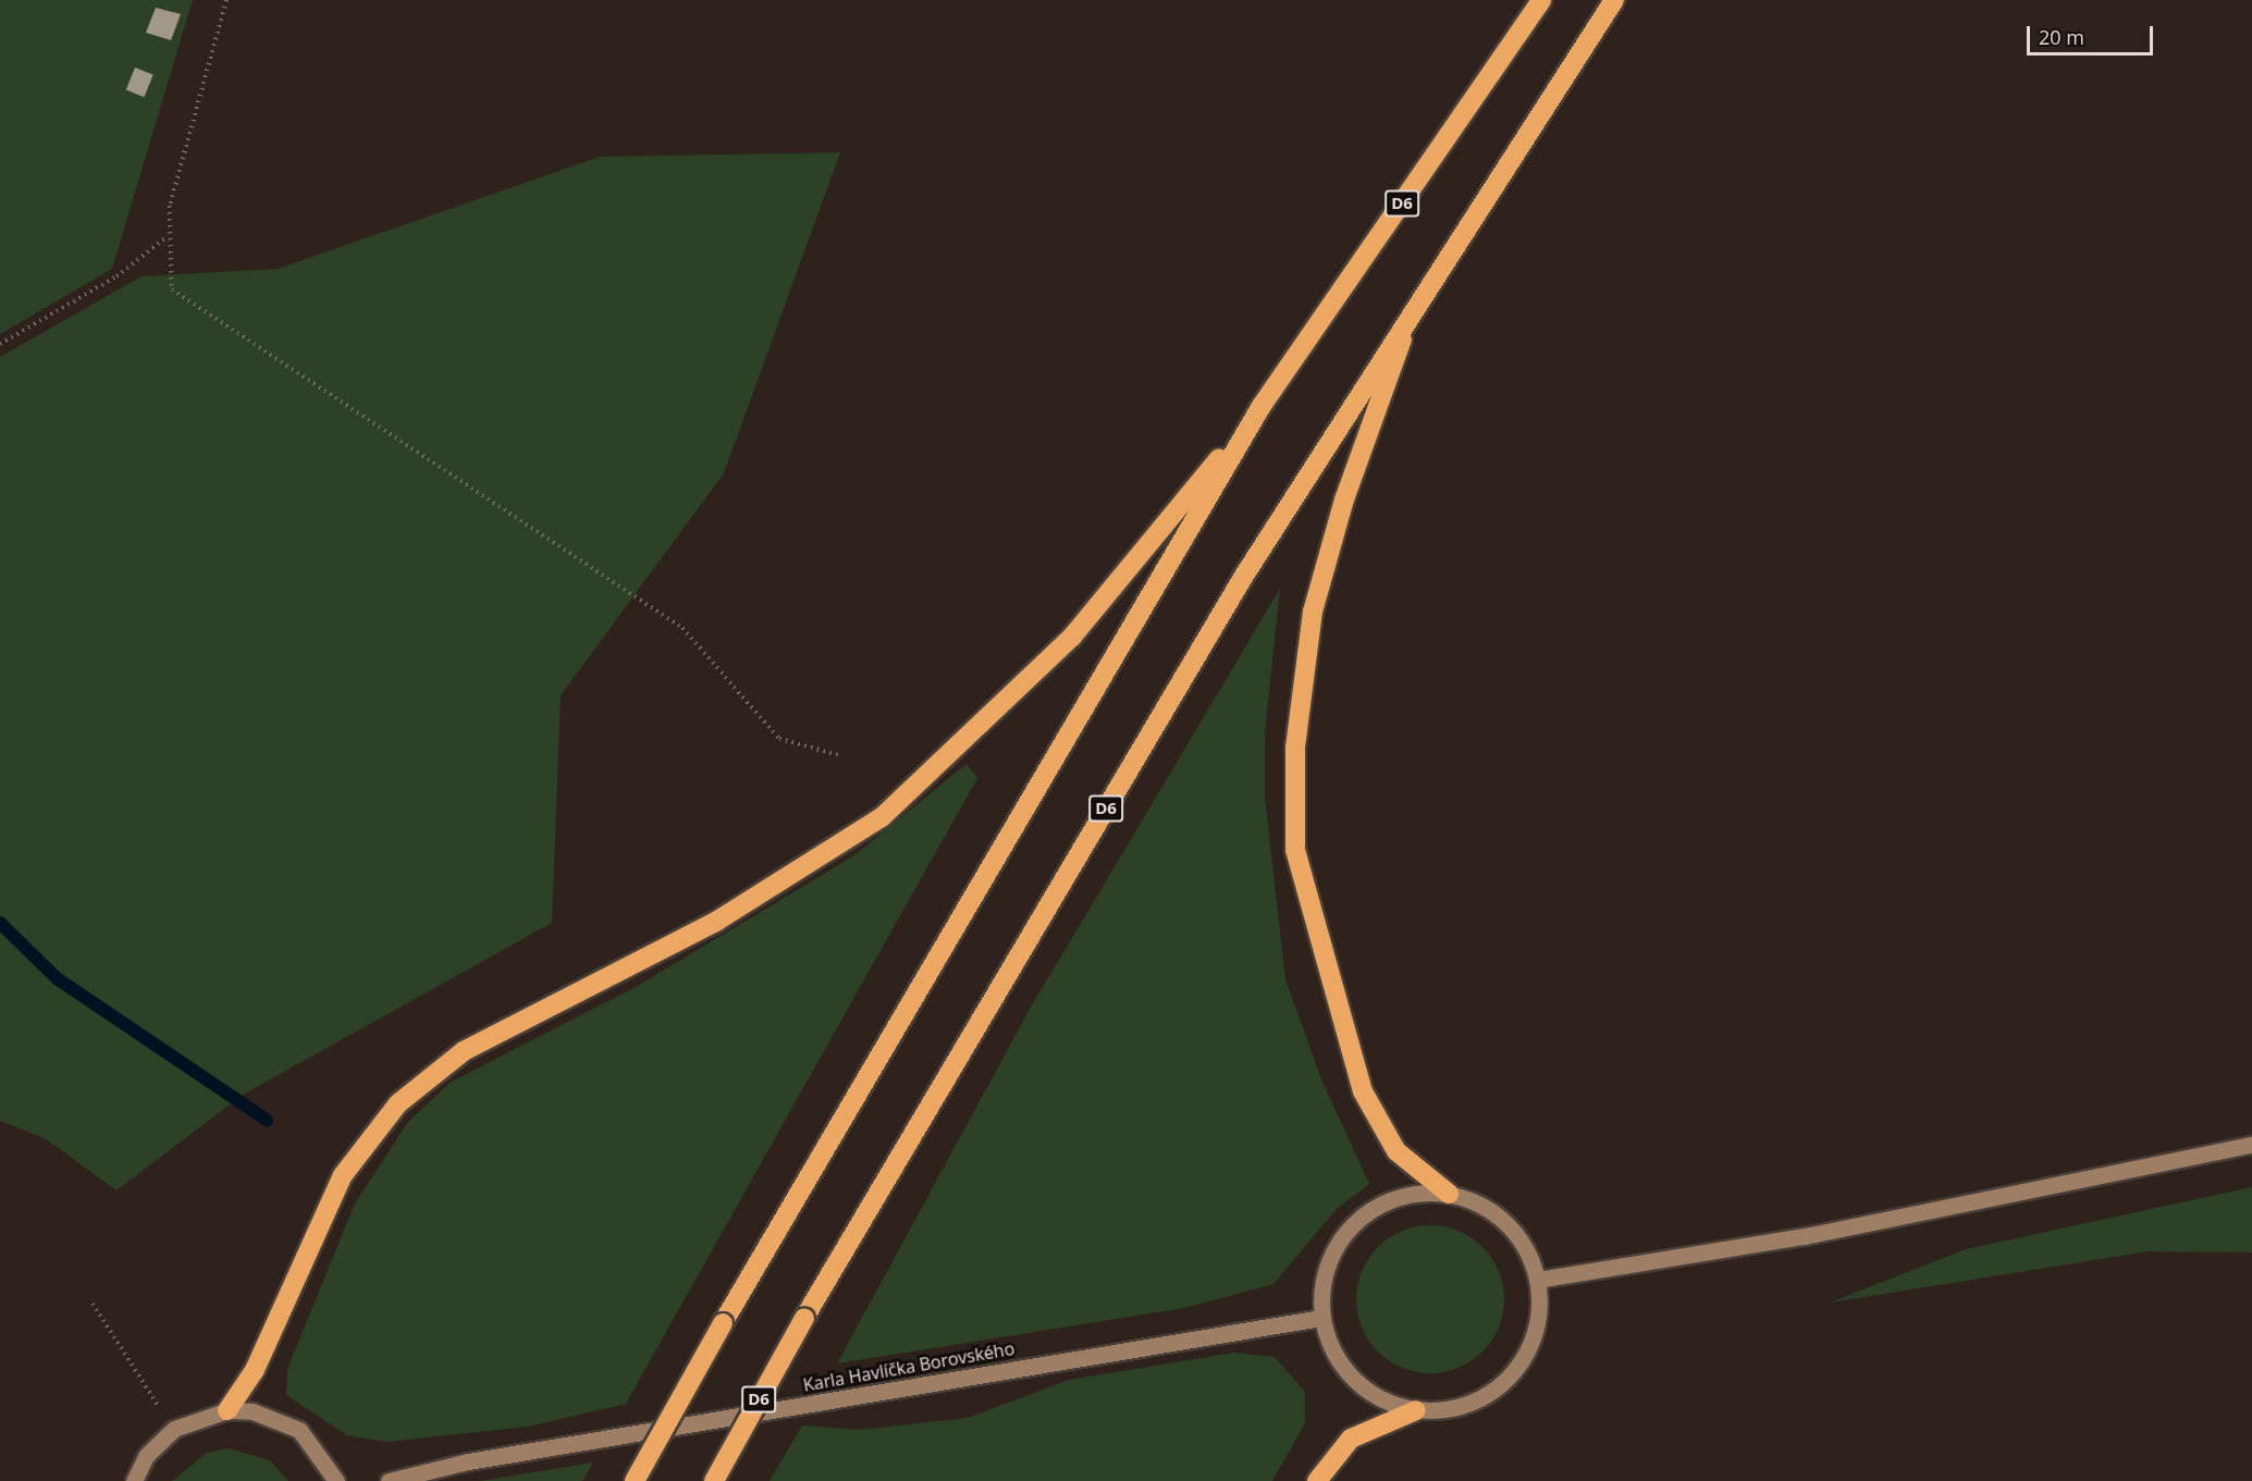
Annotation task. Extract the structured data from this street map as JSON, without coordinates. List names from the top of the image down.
{
  "streets": {
    "highway": ["D6"],
    "street": ["Karla Havlíčka Borovského"]
  },
  "scale_bar": "20 m"
}
